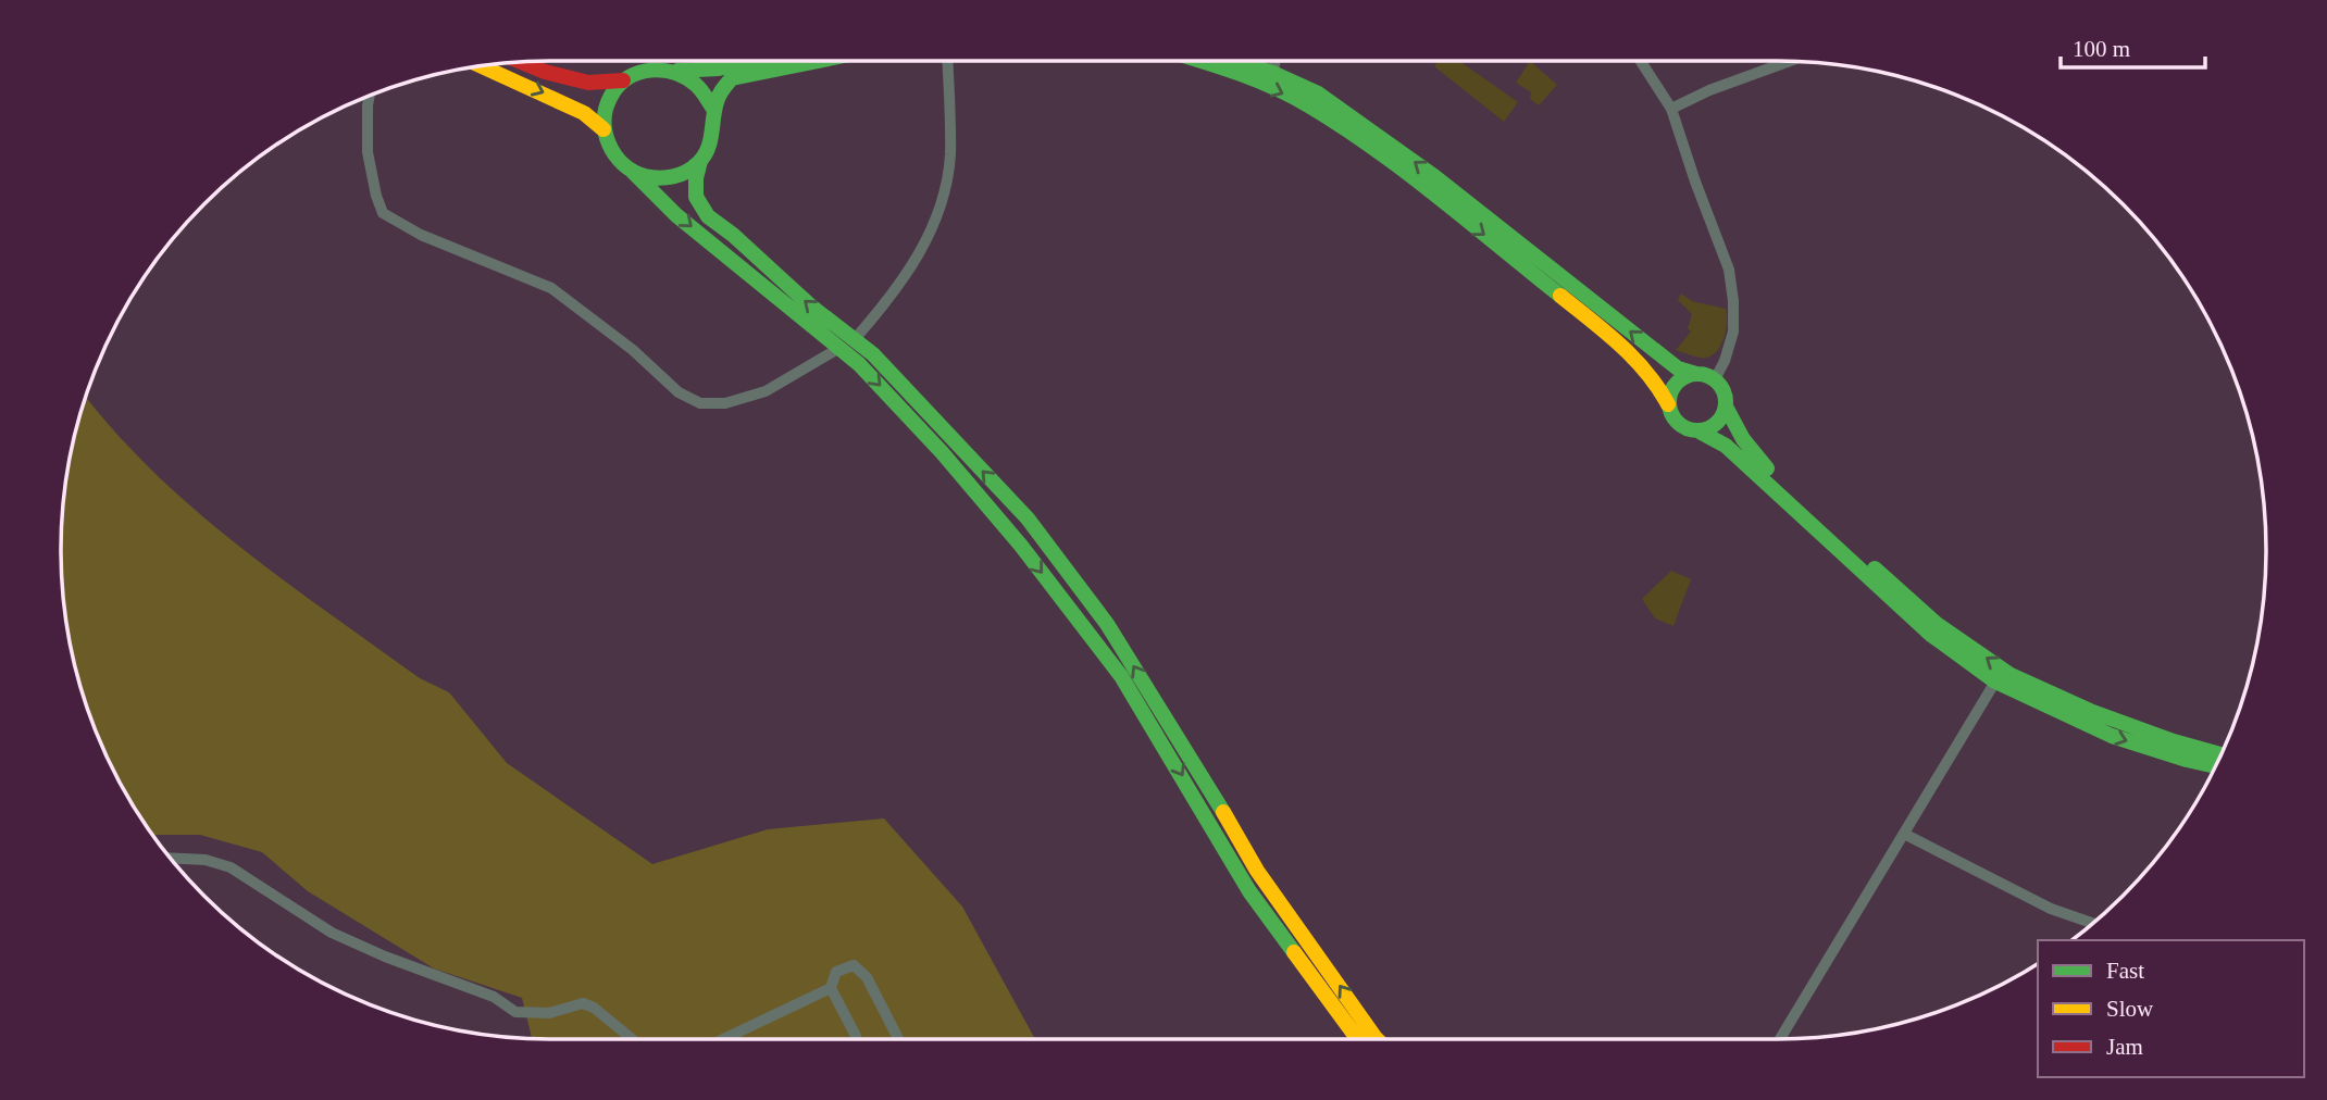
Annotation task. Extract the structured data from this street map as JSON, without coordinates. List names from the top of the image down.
{
  "legend": ["Fast", "Slow", "Jam"],
  "scale_bar": "100 m"
}
